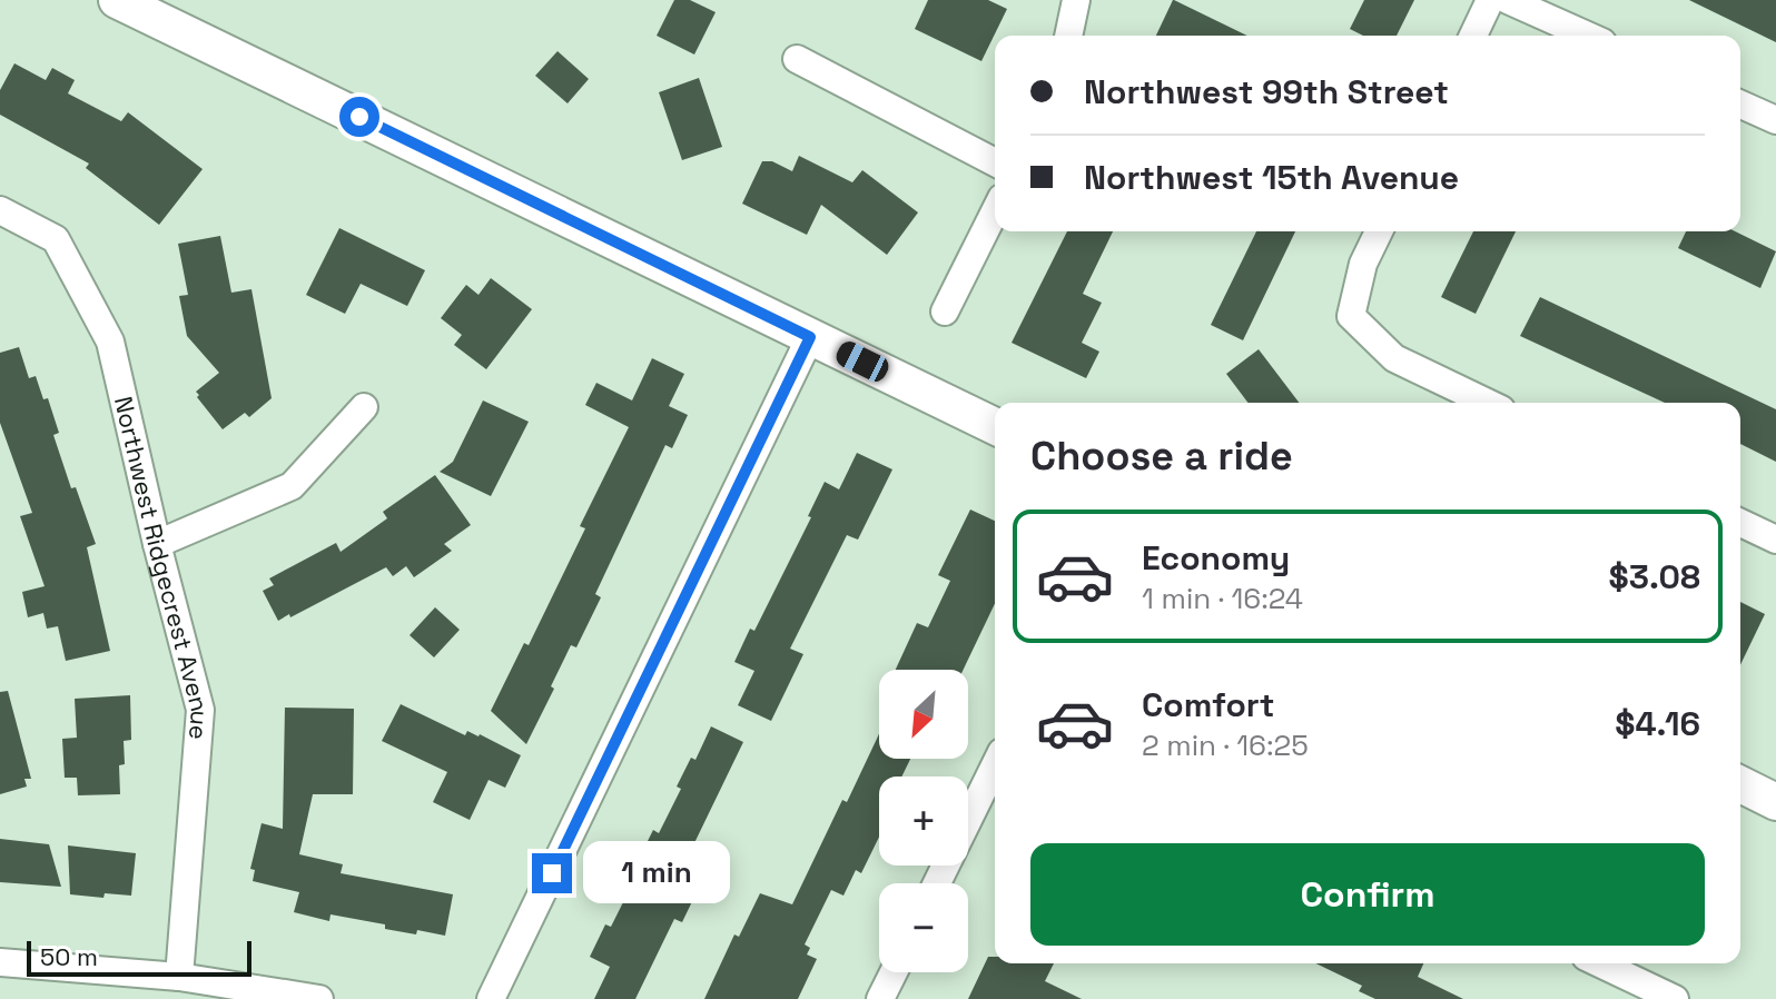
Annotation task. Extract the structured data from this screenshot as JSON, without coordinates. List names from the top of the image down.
{
  "streets": {
    "street": ["Northwest Ridgecrest Avenue"]
  },
  "scale_bar": "50 m",
  "north": "bottom left",
  "page": {
    "banner": ["Northwest 99th Street", "Northwest 15th Avenue"],
    "heading": "Choose a ride",
    "list": [
      {
        "name": "Economy",
        "note": "1 min · 16:24",
        "value": "$3.08"
      },
      {
        "name": "Comfort",
        "note": "2 min · 16:25",
        "value": "$4.16"
      }
    ],
    "map_buttons": ["+", "−"],
    "buttons": "Confirm",
    "bubble": "1 min",
    "scale": "50 m"
  }
}
